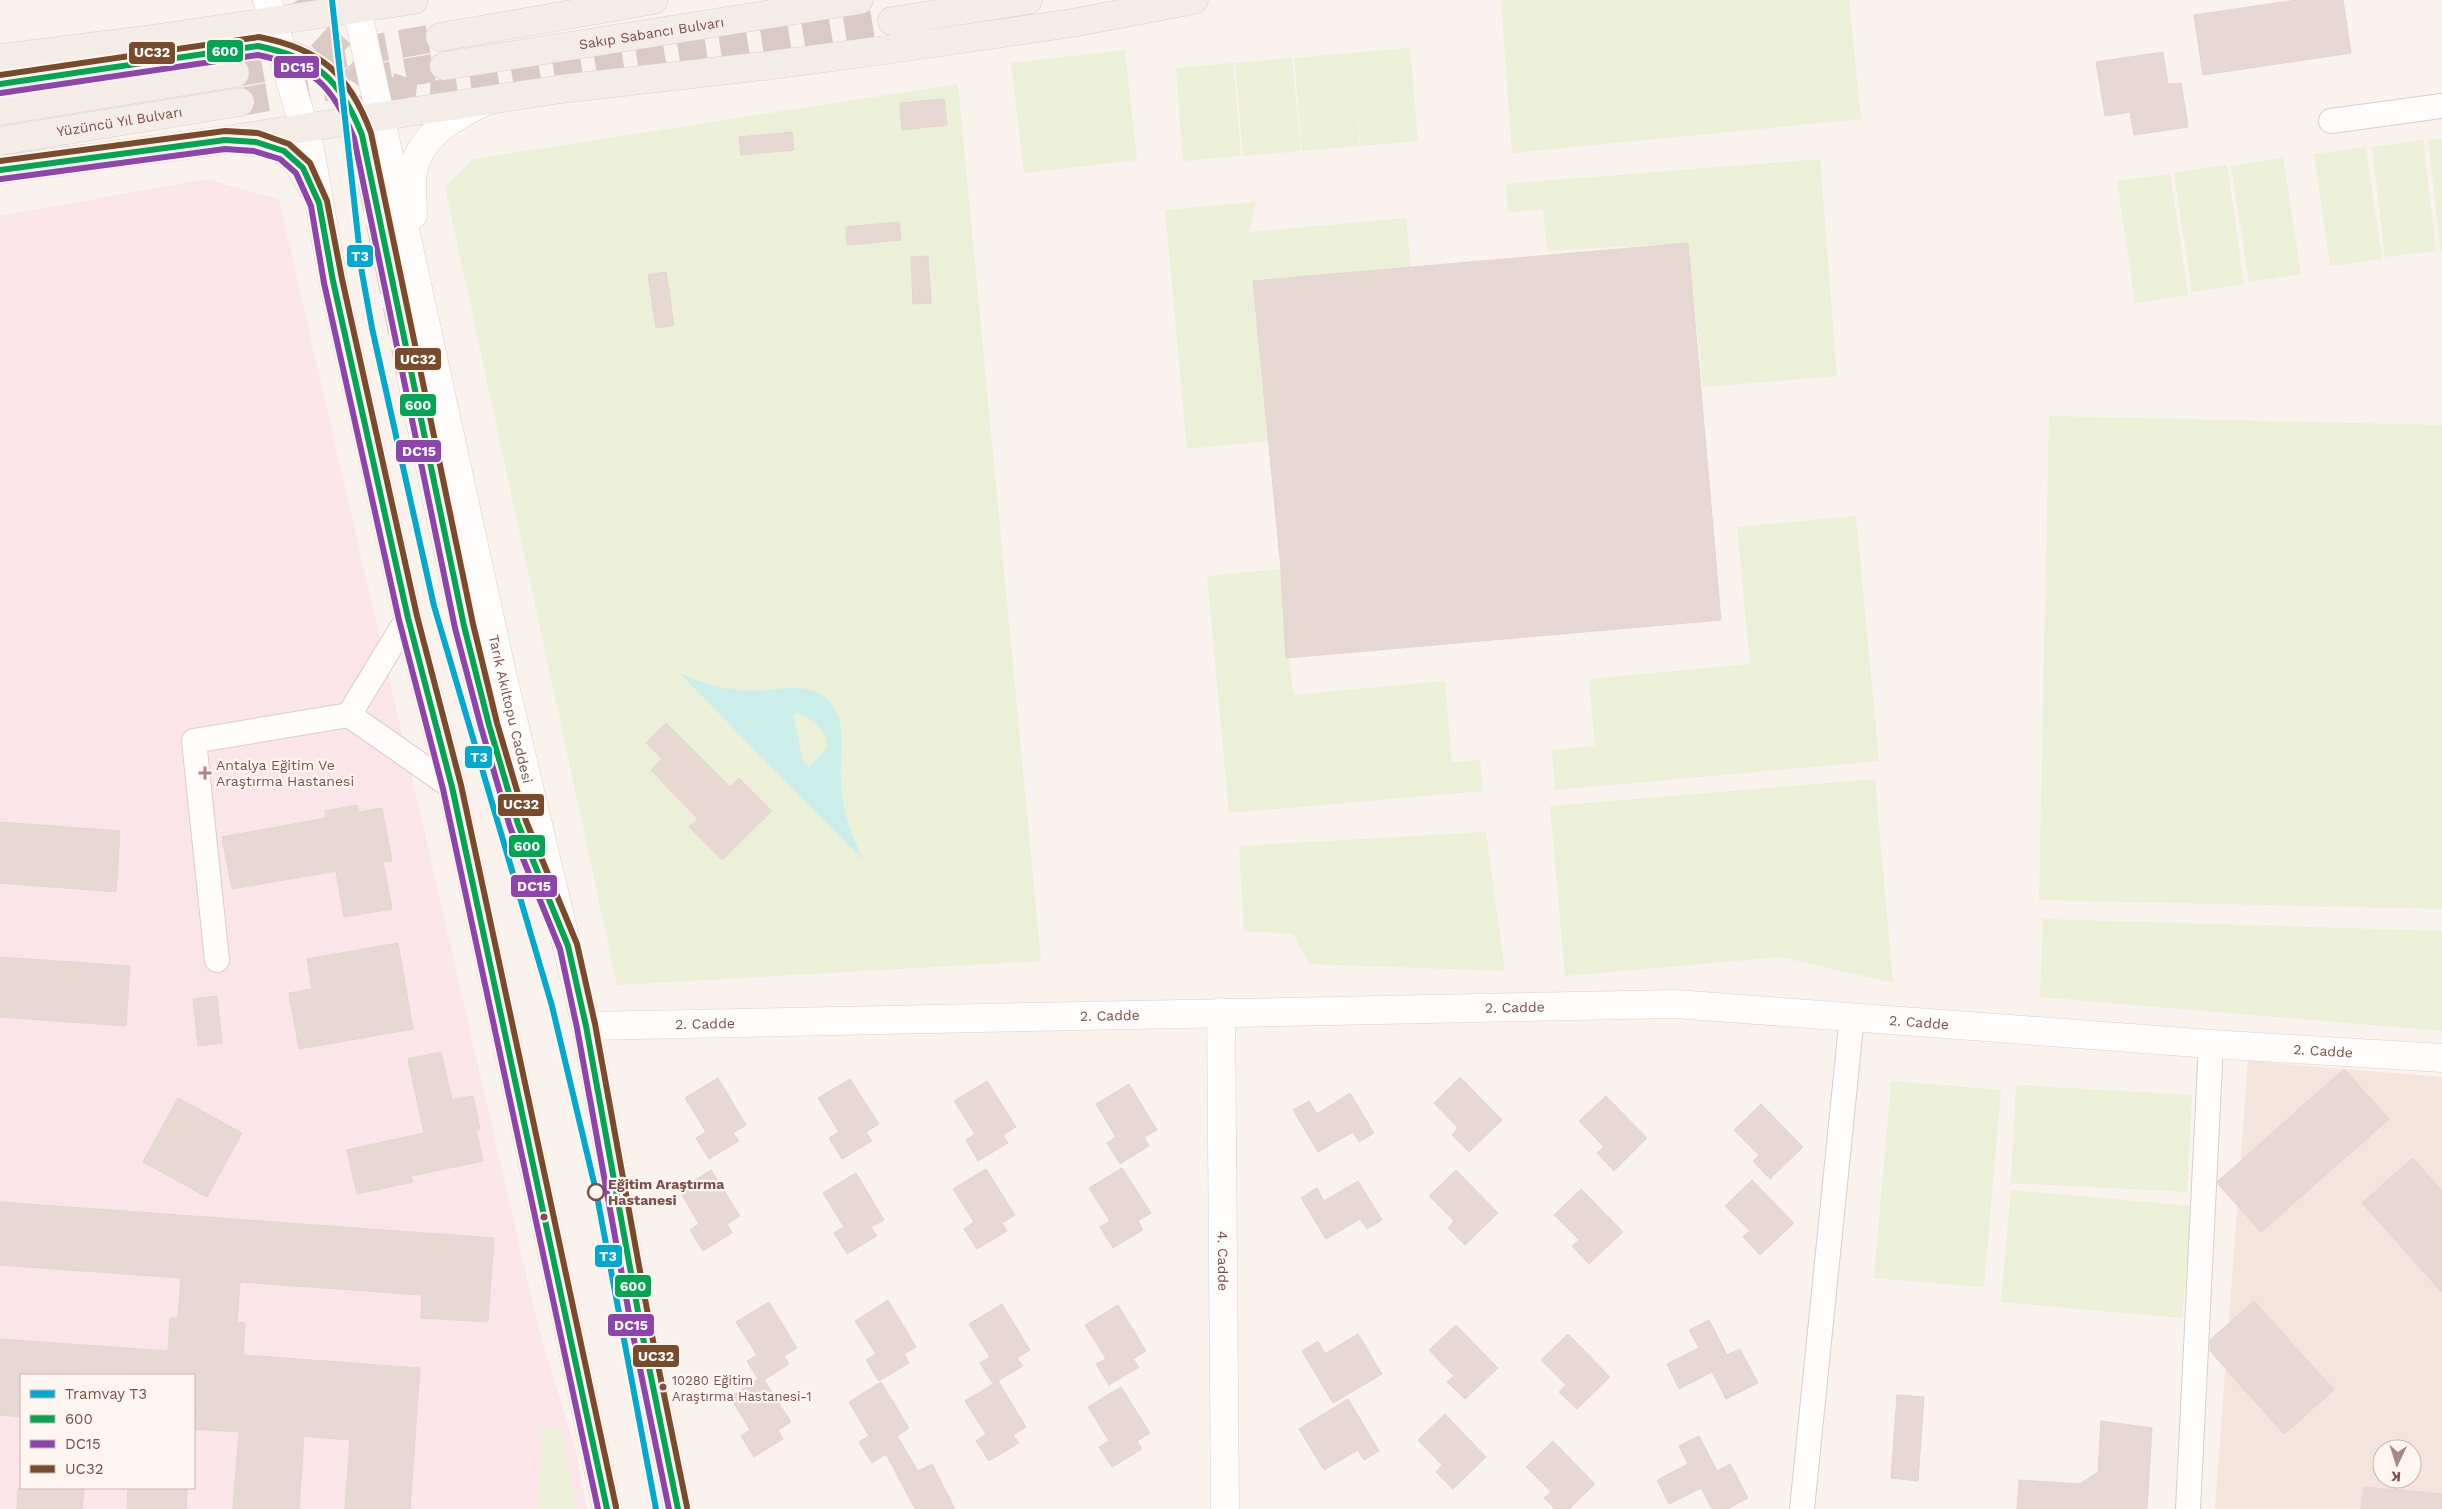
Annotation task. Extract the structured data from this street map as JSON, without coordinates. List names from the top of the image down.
{
  "streets": {
    "main road": [
      "Sakıp Sabancı Bulvarı",
      "Yüzüncü Yıl Bulvarı",
      "Tarık Akıltopu Caddesi",
      "2. Cadde",
      "4. Cadde"
    ]
  },
  "crossings": [
    ["Tarık Akıltopu Caddesi", "2. Cadde"],
    ["2. Cadde", "4. Cadde"]
  ],
  "places": {
    "health": ["Antalya Eğitim Ve Araştırma Hastanesi"],
    "other": ["Eğitim Araştırma Hastanesi", "10280 Eğitim Araştırma Hastanesi-1"]
  },
  "lines": [
    "tram line T3",
    "transit line UC32",
    "transit line 600",
    "transit line DC15"
  ],
  "legend": [
    "Tramvay T3",
    "600",
    "DC15",
    "UC32"
  ],
  "north": "bottom"
}
